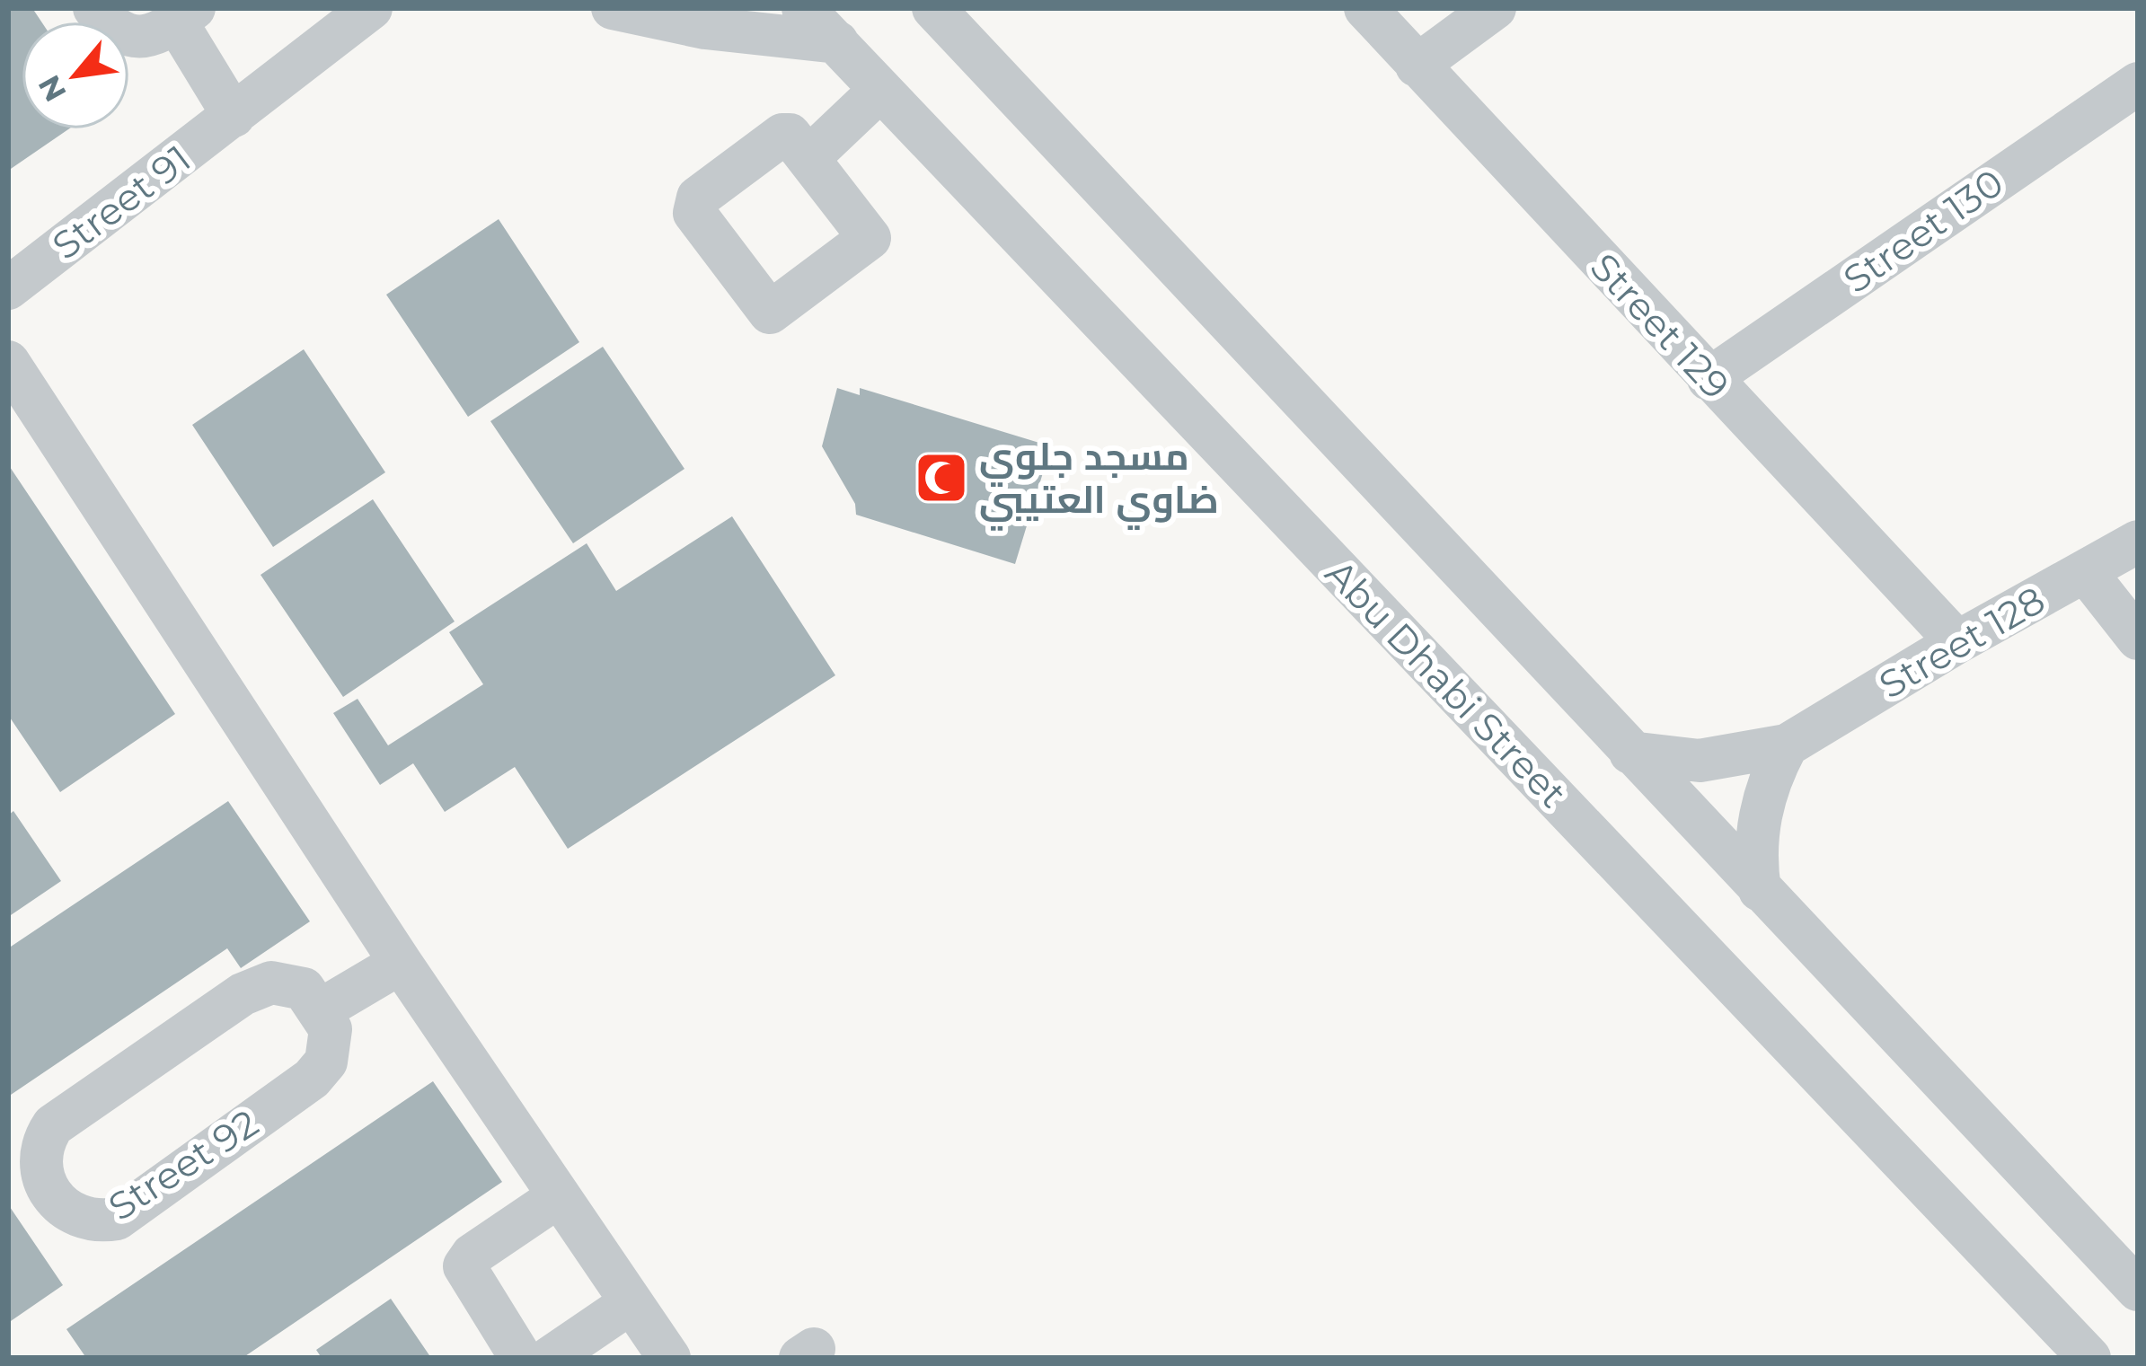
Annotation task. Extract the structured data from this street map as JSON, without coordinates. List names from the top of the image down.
{
  "streets": {
    "street": [
      "Street 91",
      "Street 130",
      "Street 129",
      "Street 128",
      "Abu Dhabi Street",
      "Street 92"
    ]
  },
  "crossings": [
    ["Street 130", "Street 129"],
    ["Street 129", "Street 128"]
  ],
  "places": {
    "mosque": ["مسجد جلوي ضاوي العتيبي"]
  },
  "north": "bottom left"
}
